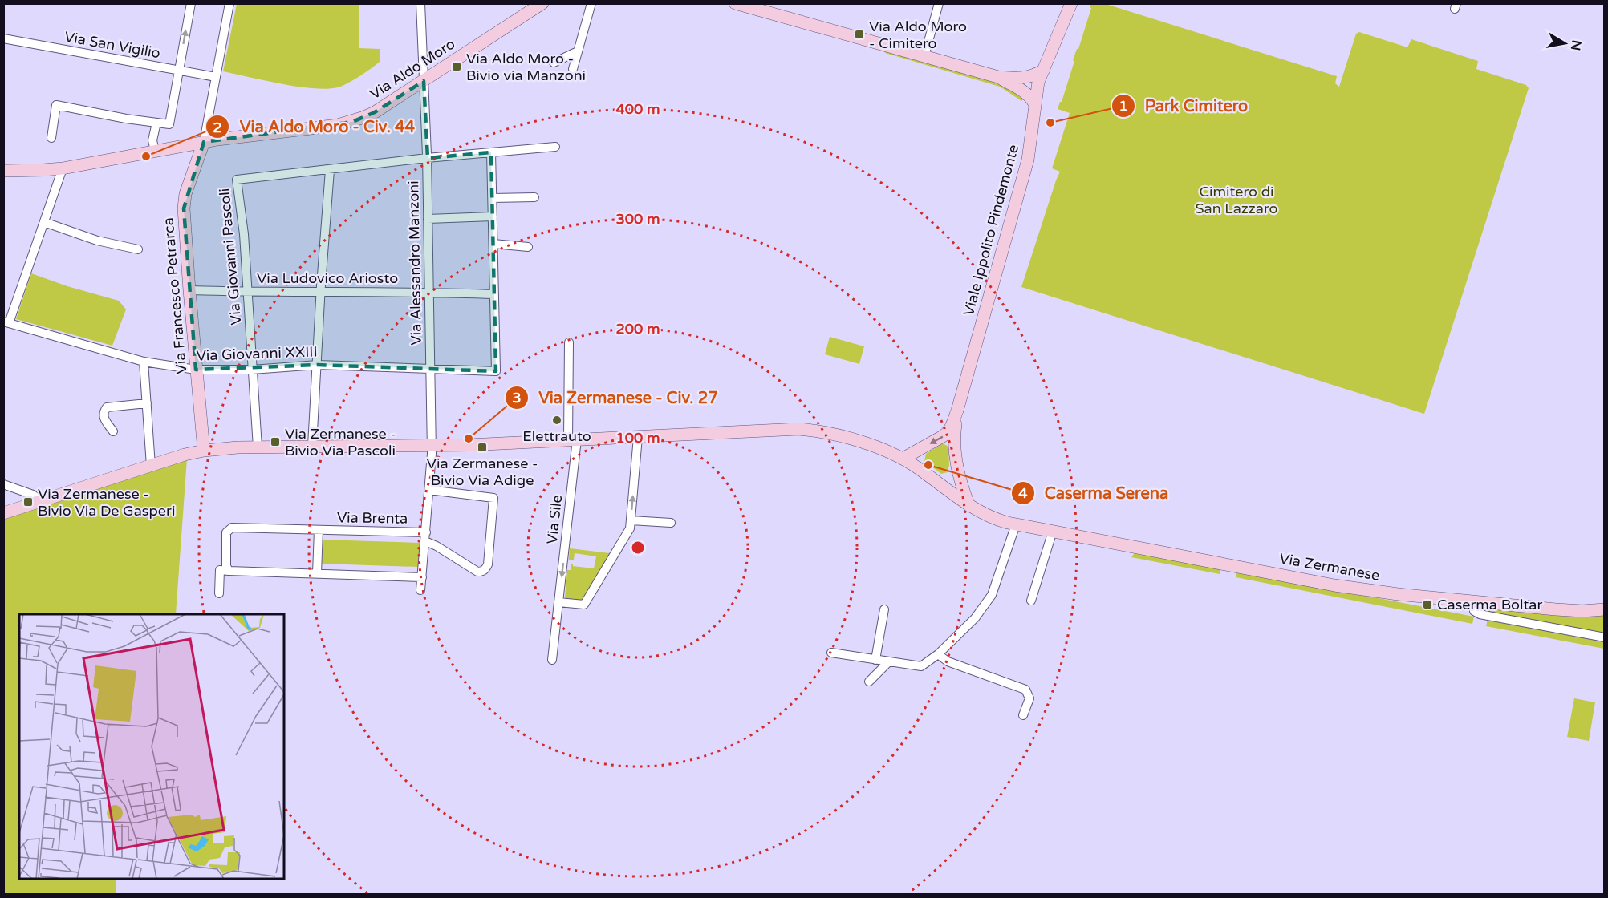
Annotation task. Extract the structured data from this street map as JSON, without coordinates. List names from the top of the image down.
{
  "streets": {
    "street": [
      "Via San Vigilio",
      "Via Aldo Moro",
      "Viale Ippolito Pindemonte",
      "Via Giovanni Pascoli",
      "Via Alessandro Manzoni",
      "Via Ludovico Ariosto",
      "Via Francesco Petrarca",
      "Via Giovanni XXIII",
      "Via Brenta",
      "Via Sile",
      "Via Zermanese"
    ]
  },
  "crossings": [
    ["Via Aldo Moro", "Via Alessandro Manzoni"],
    ["Via Aldo Moro", "Via Francesco Petrarca"],
    ["Viale Ippolito Pindemonte", "Via Zermanese"],
    ["Via Giovanni Pascoli", "Via Ludovico Ariosto"],
    ["Via Giovanni Pascoli", "Via Giovanni XXIII"],
    ["Via Giovanni Pascoli", "Via Zermanese"],
    ["Via Alessandro Manzoni", "Via Ludovico Ariosto"],
    ["Via Alessandro Manzoni", "Via Giovanni XXIII"],
    ["Via Alessandro Manzoni", "Via Brenta"],
    ["Via Alessandro Manzoni", "Via Zermanese"],
    ["Via Ludovico Ariosto", "Via Francesco Petrarca"],
    ["Via Ludovico Ariosto", "Via Giovanni XXIII"],
    ["Via Francesco Petrarca", "Via Giovanni XXIII"],
    ["Via Francesco Petrarca", "Via Zermanese"],
    ["Via Sile", "Via Zermanese"]
  ],
  "parks": ["Cimitero di San Lazzaro"],
  "places": {
    "transit": [
      "Via Aldo Moro - Cimitero",
      "Via Aldo Moro - Bivio via Manzoni",
      "Via Zermanese - Bivio Via Pascoli",
      "Via Zermanese - Bivio Via Adige",
      "Via Zermanese - Bivio Via De Gasperi",
      "Caserma Boltar"
    ],
    "other": [
      "Park Cimitero",
      "Via Aldo Moro - Civ. 44",
      "Elettrauto",
      "Via Zermanese - Civ. 27",
      "Caserma Serena"
    ]
  },
  "north": "right",
  "rings": [
    "400 m",
    "300 m",
    "200 m",
    "100 m"
  ]
}
